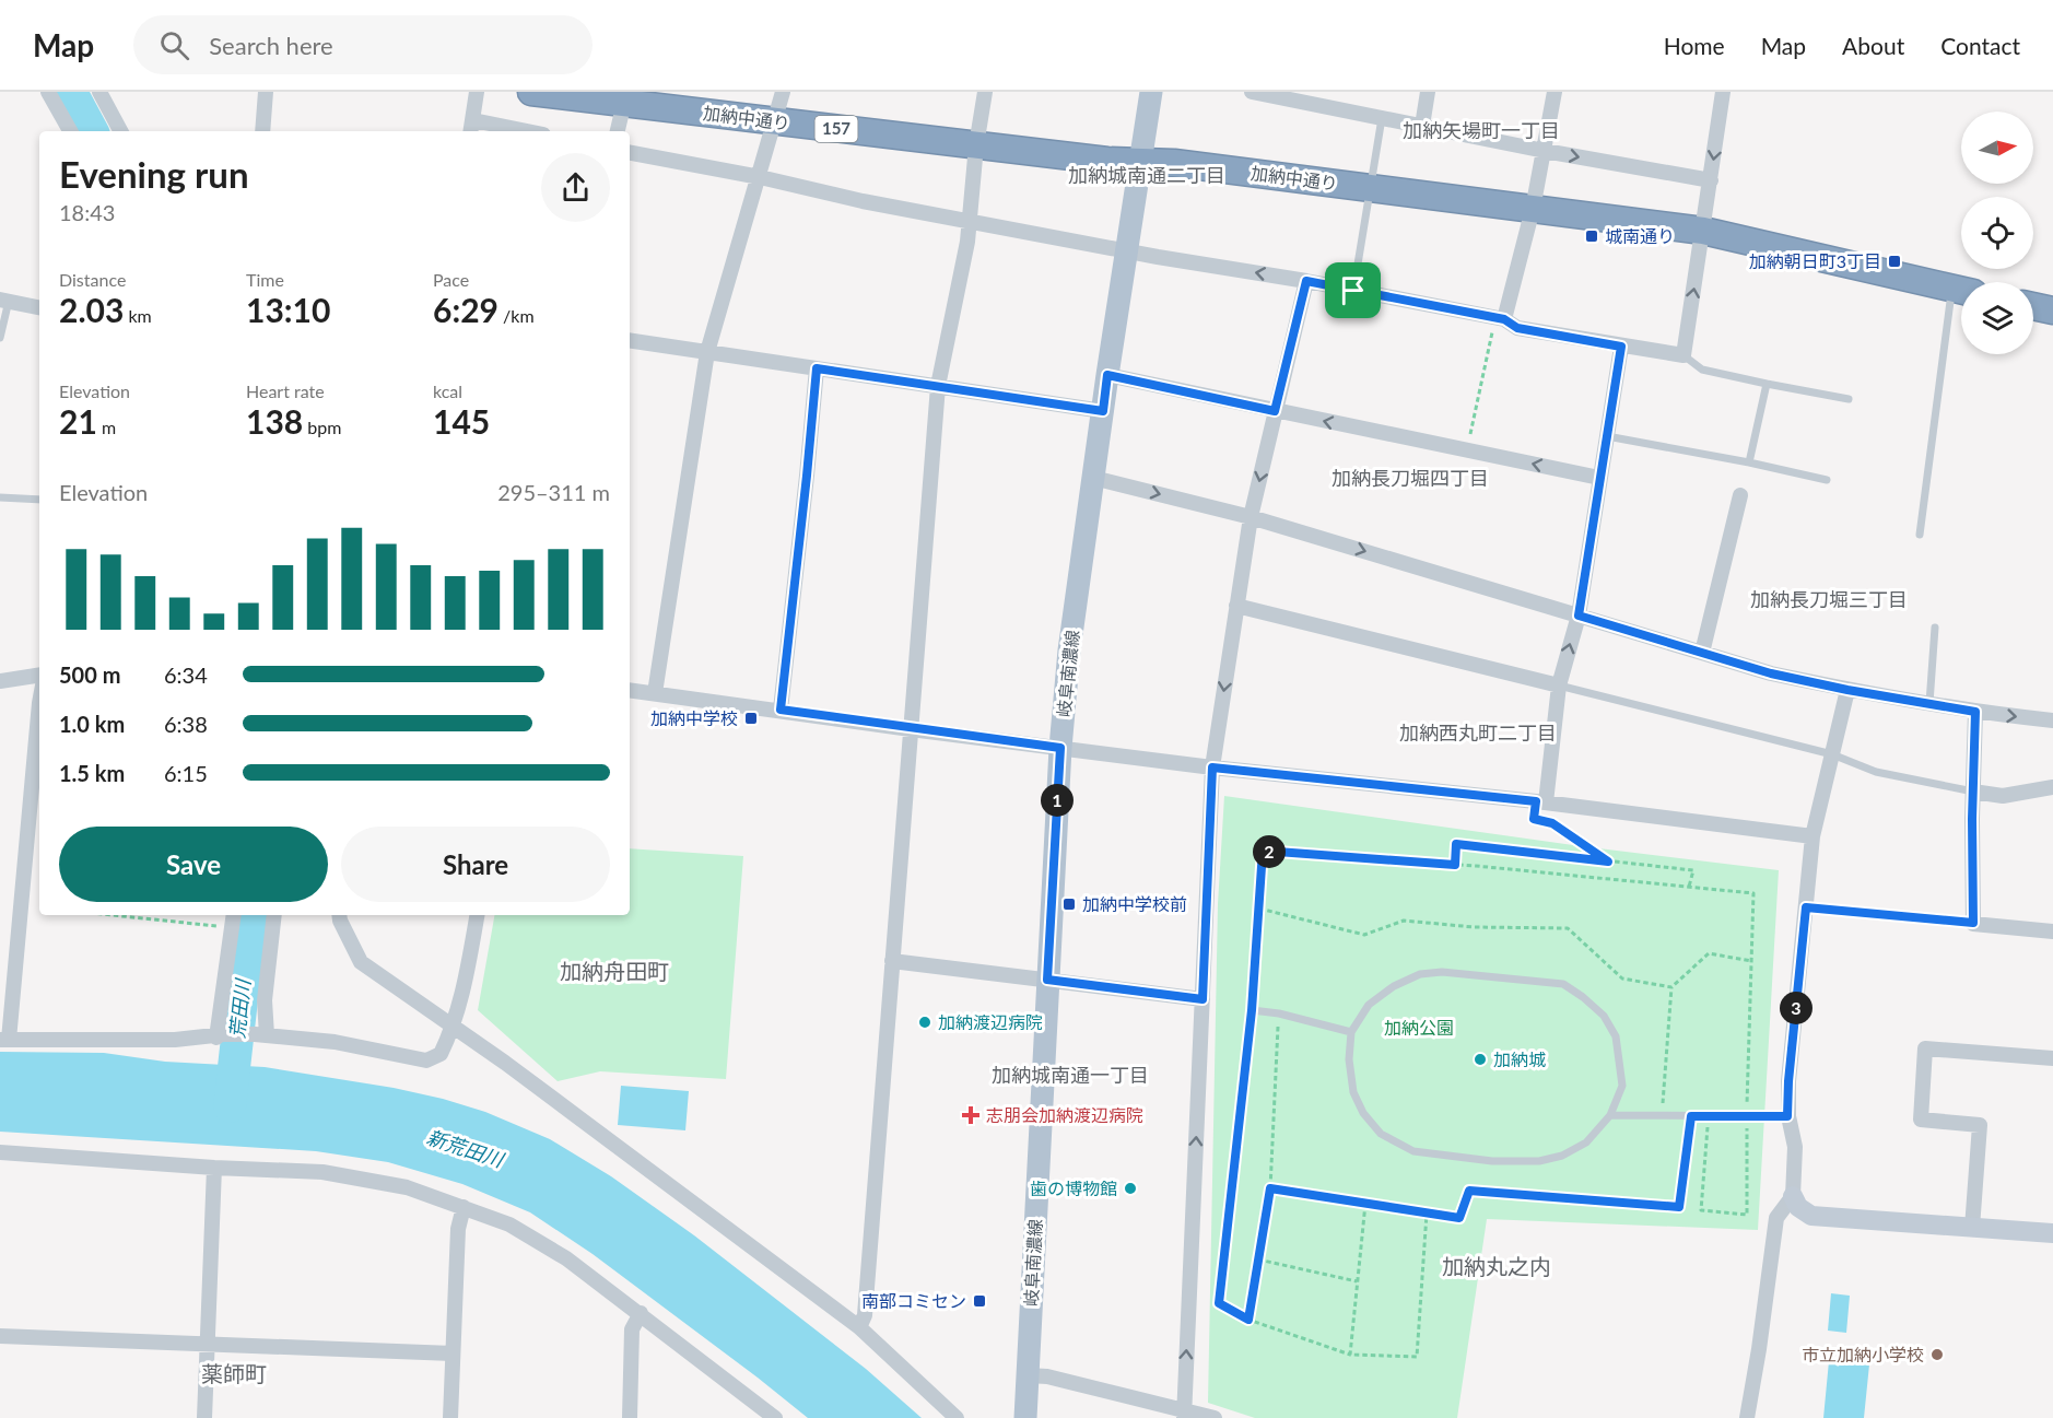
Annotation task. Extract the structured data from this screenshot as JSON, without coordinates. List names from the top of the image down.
{
  "streets": {
    "highway": ["加納中通り", "157"],
    "main road": ["岐阜南濃線"]
  },
  "crossings": [
    ["加納中通り", "岐阜南濃線"]
  ],
  "districts": [
    "加納矢場町一丁目",
    "加納城南通二丁目",
    "加納長刀堀四丁目",
    "加納長刀堀三丁目",
    "加納西丸町二丁目",
    "加納舟田町",
    "加納城南通一丁目",
    "加納丸之内",
    "薬師町"
  ],
  "water": ["荒田川", "新荒田川"],
  "parks": ["加納公園"],
  "places": {
    "transit": [
      "城南通り",
      "加納朝日町3丁目",
      "加納中学校",
      "加納中学校前",
      "南部コミセン"
    ],
    "other": [
      "加納渡辺病院",
      "加納城",
      "歯の博物館",
      "市立加納小学校"
    ],
    "health": ["志朋会加納渡辺病院"]
  },
  "north": "right",
  "page": {
    "header": "Map",
    "search": "Search here",
    "nav": [
      "Home",
      "Map",
      "About",
      "Contact"
    ],
    "heading": ["Evening run", "18:43"],
    "stats": [
      ["Distance", "2.03 km"],
      ["Time", "13:10"],
      ["Pace", "6:29 /km"],
      ["Elevation", "21 m"],
      ["Heart rate", "138 bpm"],
      ["kcal", "145"]
    ],
    "chart": ["Elevation", "295–311 m"],
    "list": [
      {
        "name": "500 m",
        "note": "6:34"
      },
      {
        "name": "1.0 km",
        "note": "6:38"
      },
      {
        "name": "1.5 km",
        "note": "6:15"
      }
    ],
    "pins": ["1", "2", "3"],
    "buttons": ["Save", "Share"]
  }
}
